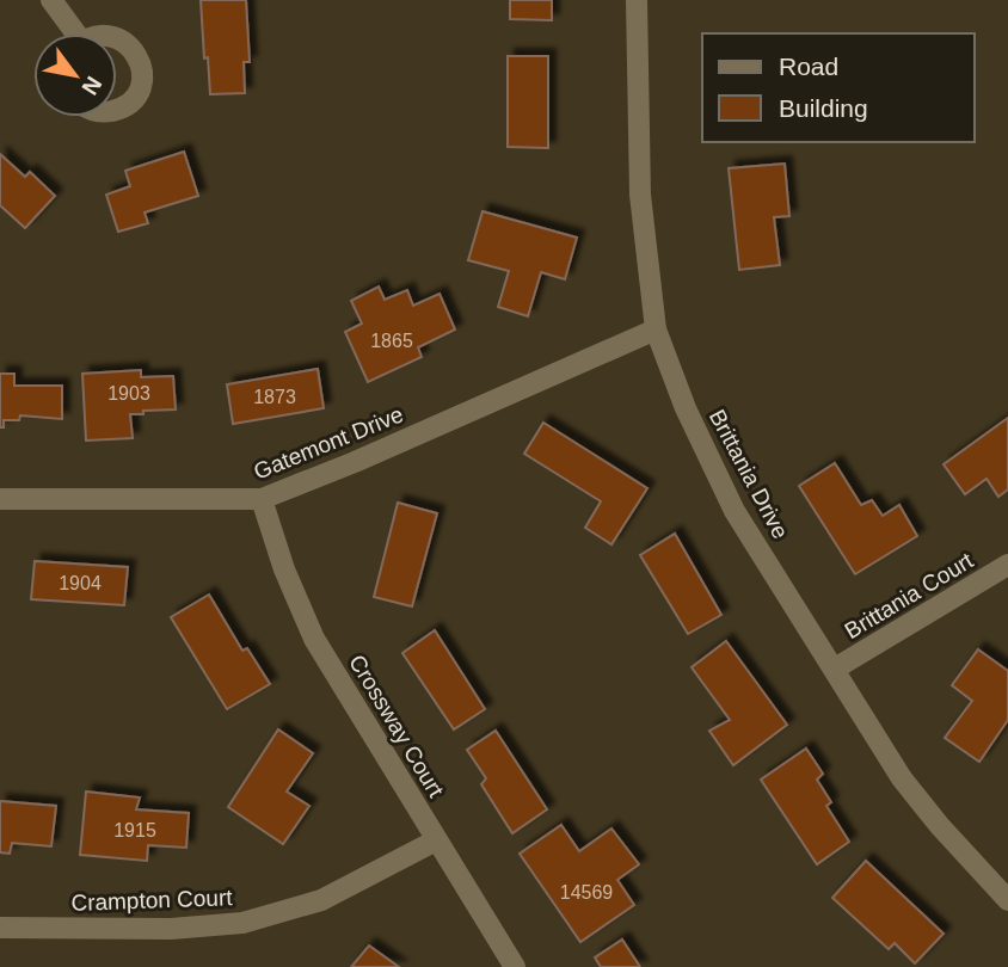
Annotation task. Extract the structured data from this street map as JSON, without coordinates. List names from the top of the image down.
{
  "streets": {
    "street": [
      "Gatemont Drive",
      "Brittania Drive",
      "Brittania Court",
      "Crossway Court",
      "Crampton Court"
    ]
  },
  "crossings": [
    ["Gatemont Drive", "Brittania Drive"],
    ["Gatemont Drive", "Crossway Court"],
    ["Brittania Drive", "Brittania Court"],
    ["Crossway Court", "Crampton Court"]
  ],
  "house_numbers": [
    "1865",
    "1903",
    "1873",
    "1904",
    "1915",
    "14569"
  ],
  "legend": ["Road", "Building"],
  "north": "bottom right"
}
